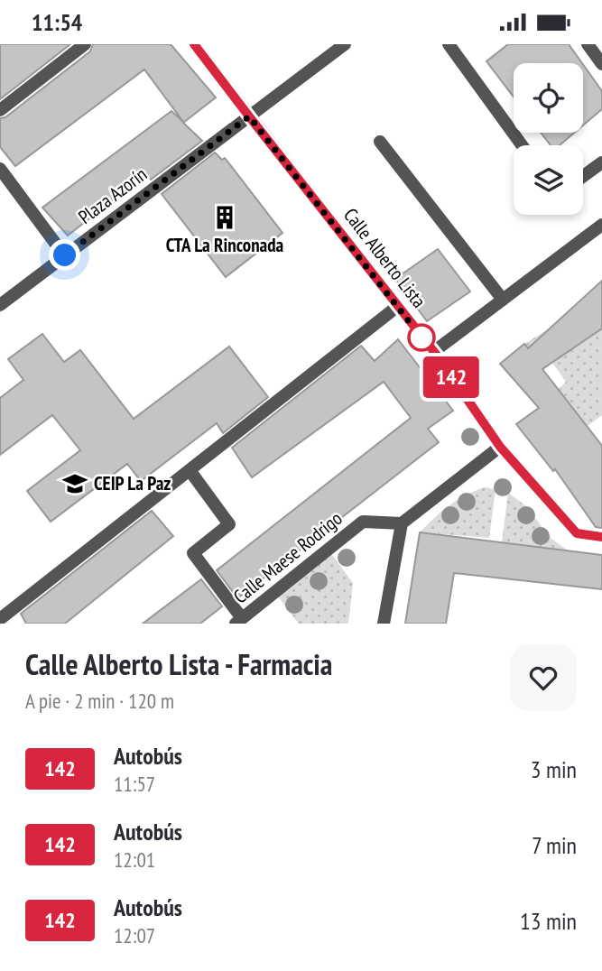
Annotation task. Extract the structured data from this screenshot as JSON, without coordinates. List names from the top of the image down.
{
  "streets": {
    "street": ["Plaza Azorín", "Calle Alberto Lista", "Calle Maese Rodrigo"]
  },
  "crossings": [
    ["Plaza Azorín", "Calle Alberto Lista"]
  ],
  "places": {
    "building": ["CTA La Rinconada"],
    "school or university": ["CEIP La Paz"]
  },
  "lines": ["bus line 142"],
  "page": {
    "status": "11:54",
    "on_map": "142",
    "heading": ["Calle Alberto Lista - Farmacia", "A pie · 2 min · 120 m"],
    "list": [
      {
        "mark": "142",
        "name": "Autobús",
        "note": "11:57",
        "value": "3 min"
      },
      {
        "mark": "142",
        "name": "Autobús",
        "note": "12:01",
        "value": "7 min"
      },
      {
        "mark": "142",
        "name": "Autobús",
        "note": "12:07",
        "value": "13 min"
      }
    ]
  }
}
